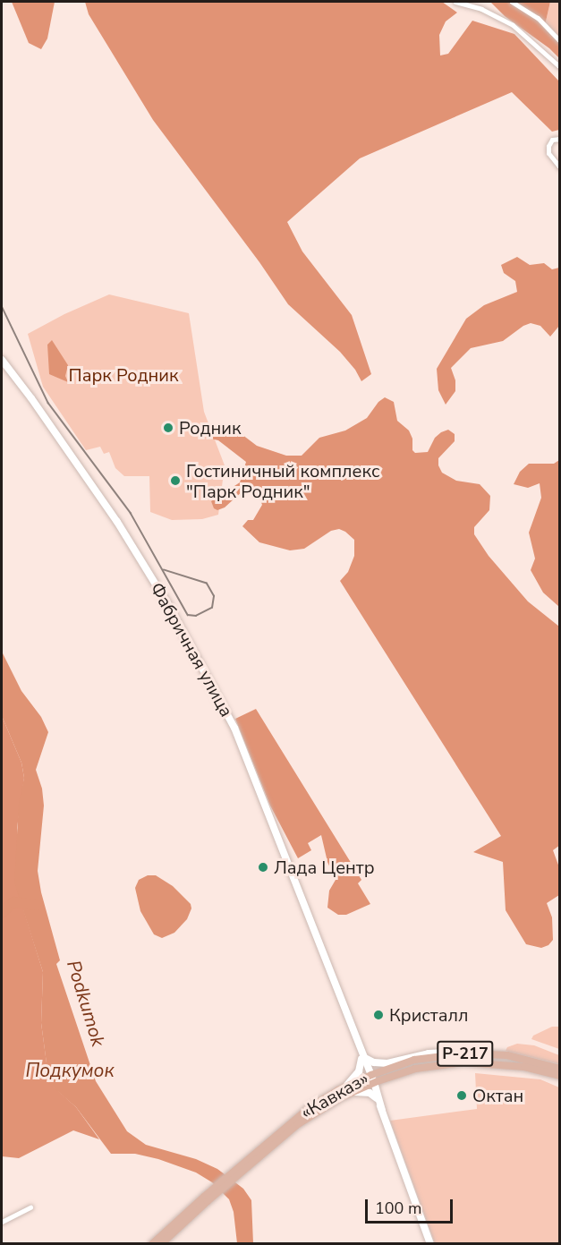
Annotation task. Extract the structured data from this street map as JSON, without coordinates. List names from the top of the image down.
{
  "streets": {
    "main road": ["Фабричная улица", "Р-217", "«Кавказ»"]
  },
  "crossings": [
    ["Фабричная улица", "«Кавказ»"]
  ],
  "water": ["Podkumok", "Подкумок"],
  "parks": ["Парк Родник"],
  "places": [
    "Родник",
    "Гостиничный комплекс \"Парк Родник\"",
    "Лада Центр",
    "Кристалл",
    "Октан"
  ],
  "scale_bar": "100 m"
}
